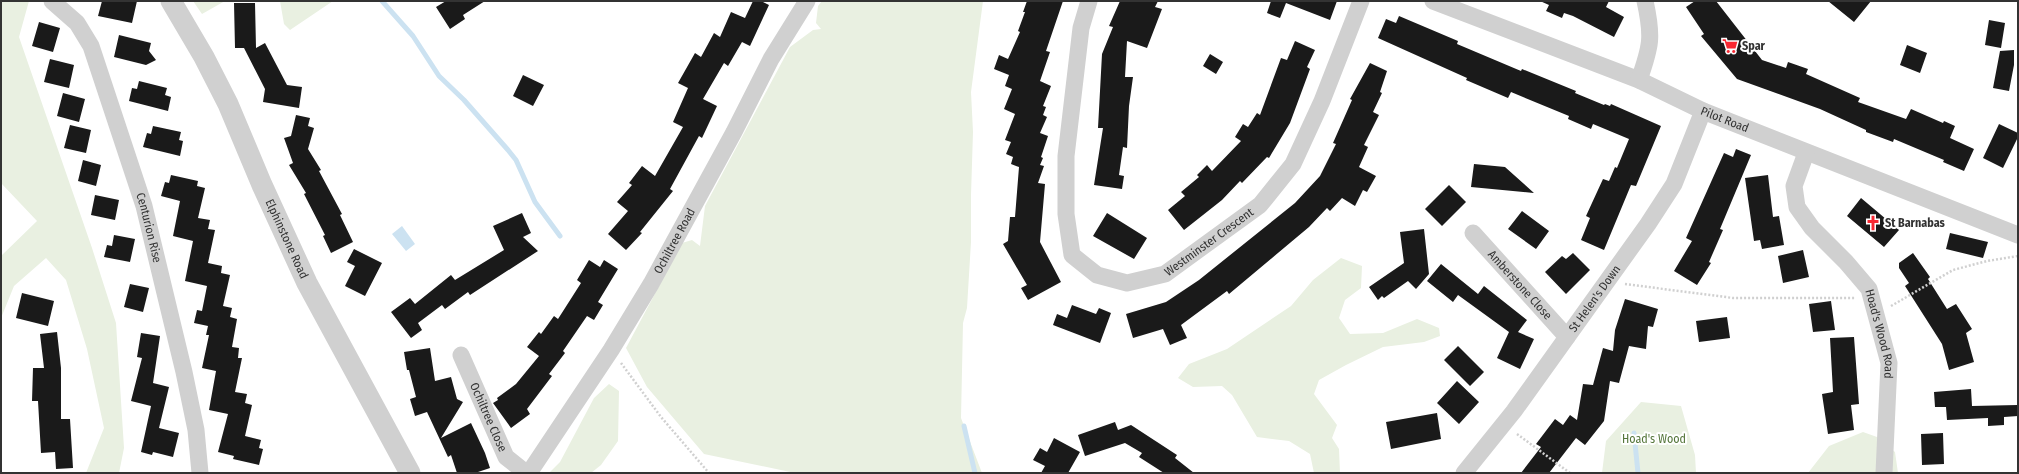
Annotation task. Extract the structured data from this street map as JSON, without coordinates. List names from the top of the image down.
{
  "streets": {
    "street": [
      "Pilot Road",
      "Centurion Rise",
      "Elphinstone Road",
      "Ochiltree Road",
      "Westminster Crescent",
      "Amberstone Close",
      "St Helen's Down",
      "Hoad's Wood Road",
      "Ochiltree Close"
    ]
  },
  "crossings": [
    ["Pilot Road", "St Helen's Down"],
    ["Pilot Road", "Hoad's Wood Road"],
    ["Amberstone Close", "St Helen's Down"]
  ],
  "parks": ["Hoad's Wood"],
  "places": {
    "supermarket": ["Spar"],
    "church": ["St Barnabas"]
  }
}
